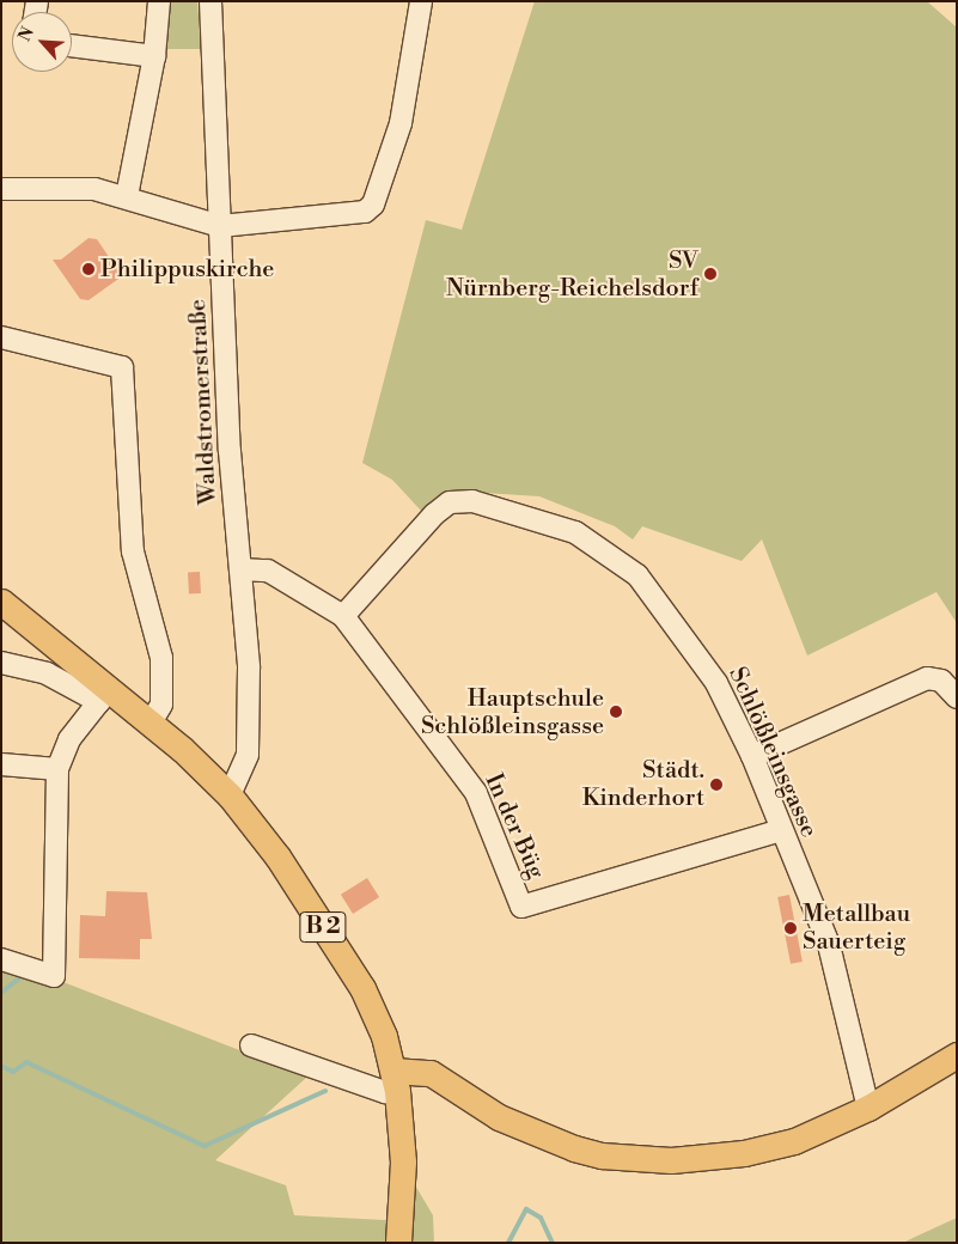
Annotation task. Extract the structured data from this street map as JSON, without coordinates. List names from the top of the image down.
{
  "streets": {
    "main road": ["B 2"],
    "street": ["Waldstromerstraße", "Schlößleinsgasse", "In der Büg"]
  },
  "crossings": [
    ["Waldstromerstraße", "In der Büg"],
    ["Waldstromerstraße", "B 2"],
    ["Schlößleinsgasse", "In der Büg"]
  ],
  "places": [
    "Philippuskirche",
    "SV Nürnberg-Reichelsdorf",
    "Hauptschule Schlößleinsgasse",
    "Städt. Kinderhort",
    "Metallbau Sauerteig"
  ],
  "north": "top left"
}
